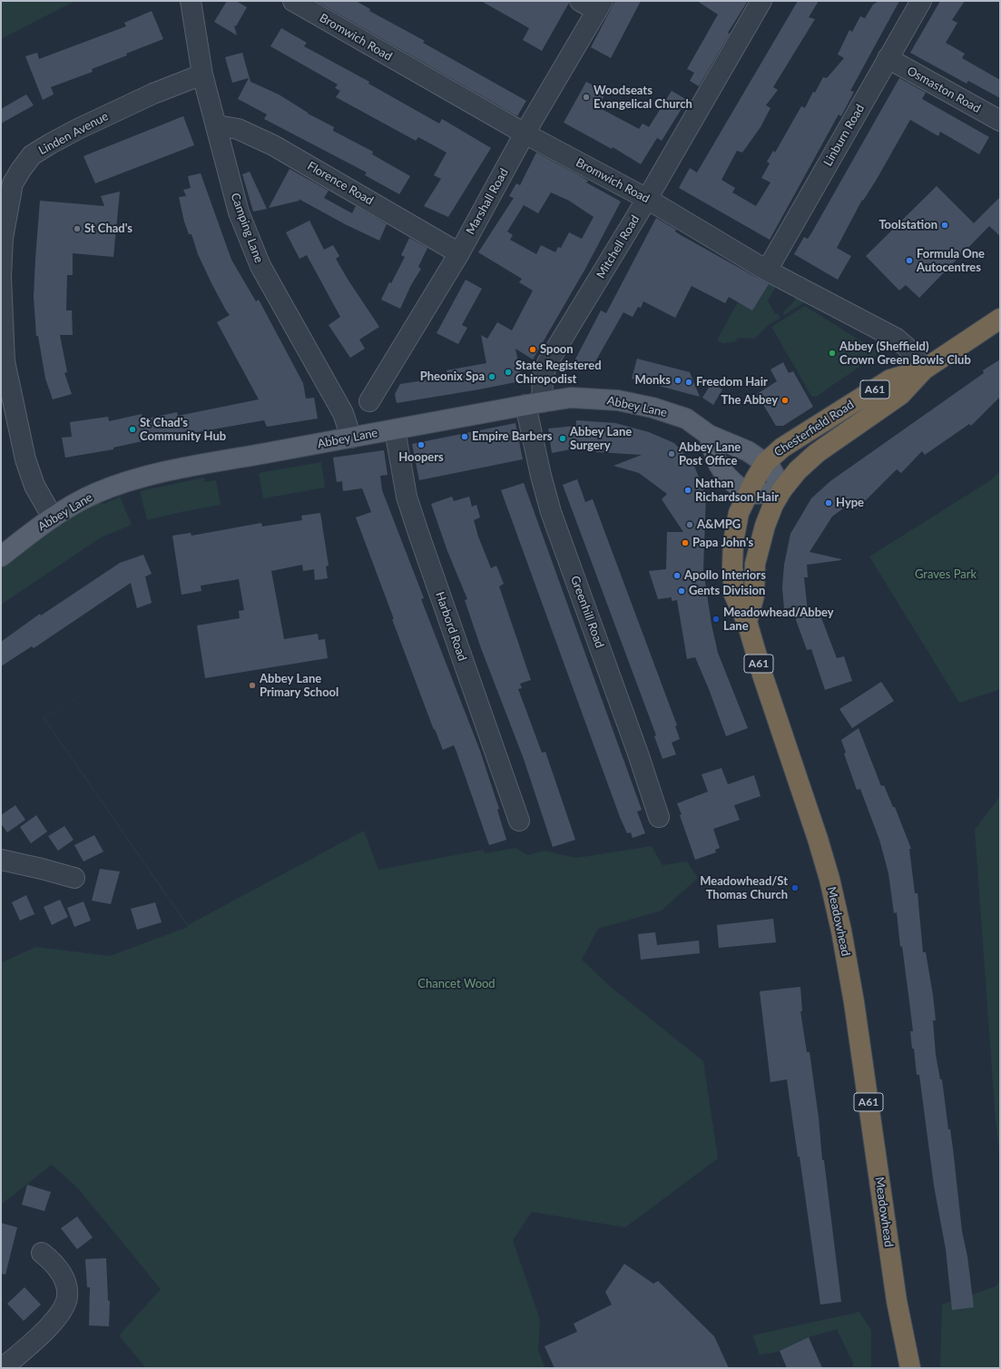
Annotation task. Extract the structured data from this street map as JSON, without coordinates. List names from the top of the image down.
{
  "streets": {
    "highway": ["A61", "Chesterfield Road", "Meadowhead"],
    "main road": ["Abbey Lane"],
    "street": [
      "Bromwich Road",
      "Osmaston Road",
      "Linden Avenue",
      "Linburn Road",
      "Florence Road",
      "Marshall Road",
      "Camping Lane",
      "Mitchell Road",
      "Greenhill Road",
      "Harbord Road"
    ]
  },
  "crossings": [
    ["Bromwich Road", "Linburn Road"],
    ["Bromwich Road", "Marshall Road"],
    ["Bromwich Road", "Mitchell Road"],
    ["Bromwich Road", "Chesterfield Road"],
    ["Osmaston Road", "Linburn Road"],
    ["Linden Avenue", "Camping Lane"],
    ["Linden Avenue", "Abbey Lane"],
    ["Florence Road", "Marshall Road"],
    ["Florence Road", "Camping Lane"],
    ["Camping Lane", "Abbey Lane"],
    ["Mitchell Road", "Abbey Lane"],
    ["Mitchell Road", "Greenhill Road"],
    ["A61", "Abbey Lane"],
    ["A61", "Chesterfield Road"],
    ["A61", "Meadowhead"],
    ["Abbey Lane", "Chesterfield Road"],
    ["Abbey Lane", "Greenhill Road"],
    ["Abbey Lane", "Harbord Road"],
    ["Abbey Lane", "Meadowhead"],
    ["Chesterfield Road", "Meadowhead"]
  ],
  "parks": ["Graves Park", "Chancet Wood"],
  "places": [
    "Woodseats Evangelical Church",
    "Toolstation",
    "St Chad's",
    "Formula One Autocentres",
    "Spoon",
    "Abbey (Sheffield) Crown Green Bowls Club",
    "State Registered Chiropodist",
    "Pheonix Spa",
    "Monks",
    "Freedom Hair",
    "The Abbey",
    "St Chad's Community Hub",
    "Empire Barbers",
    "Abbey Lane Surgery",
    "Hoopers",
    "Abbey Lane Post Office",
    "Nathan Richardson Hair",
    "Hype",
    "A&MPG",
    "Papa John's",
    "Apollo Interiors",
    "Gents Division",
    "Meadowhead/Abbey Lane",
    "Abbey Lane Primary School",
    "Meadowhead/St Thomas Church"
  ]
}
